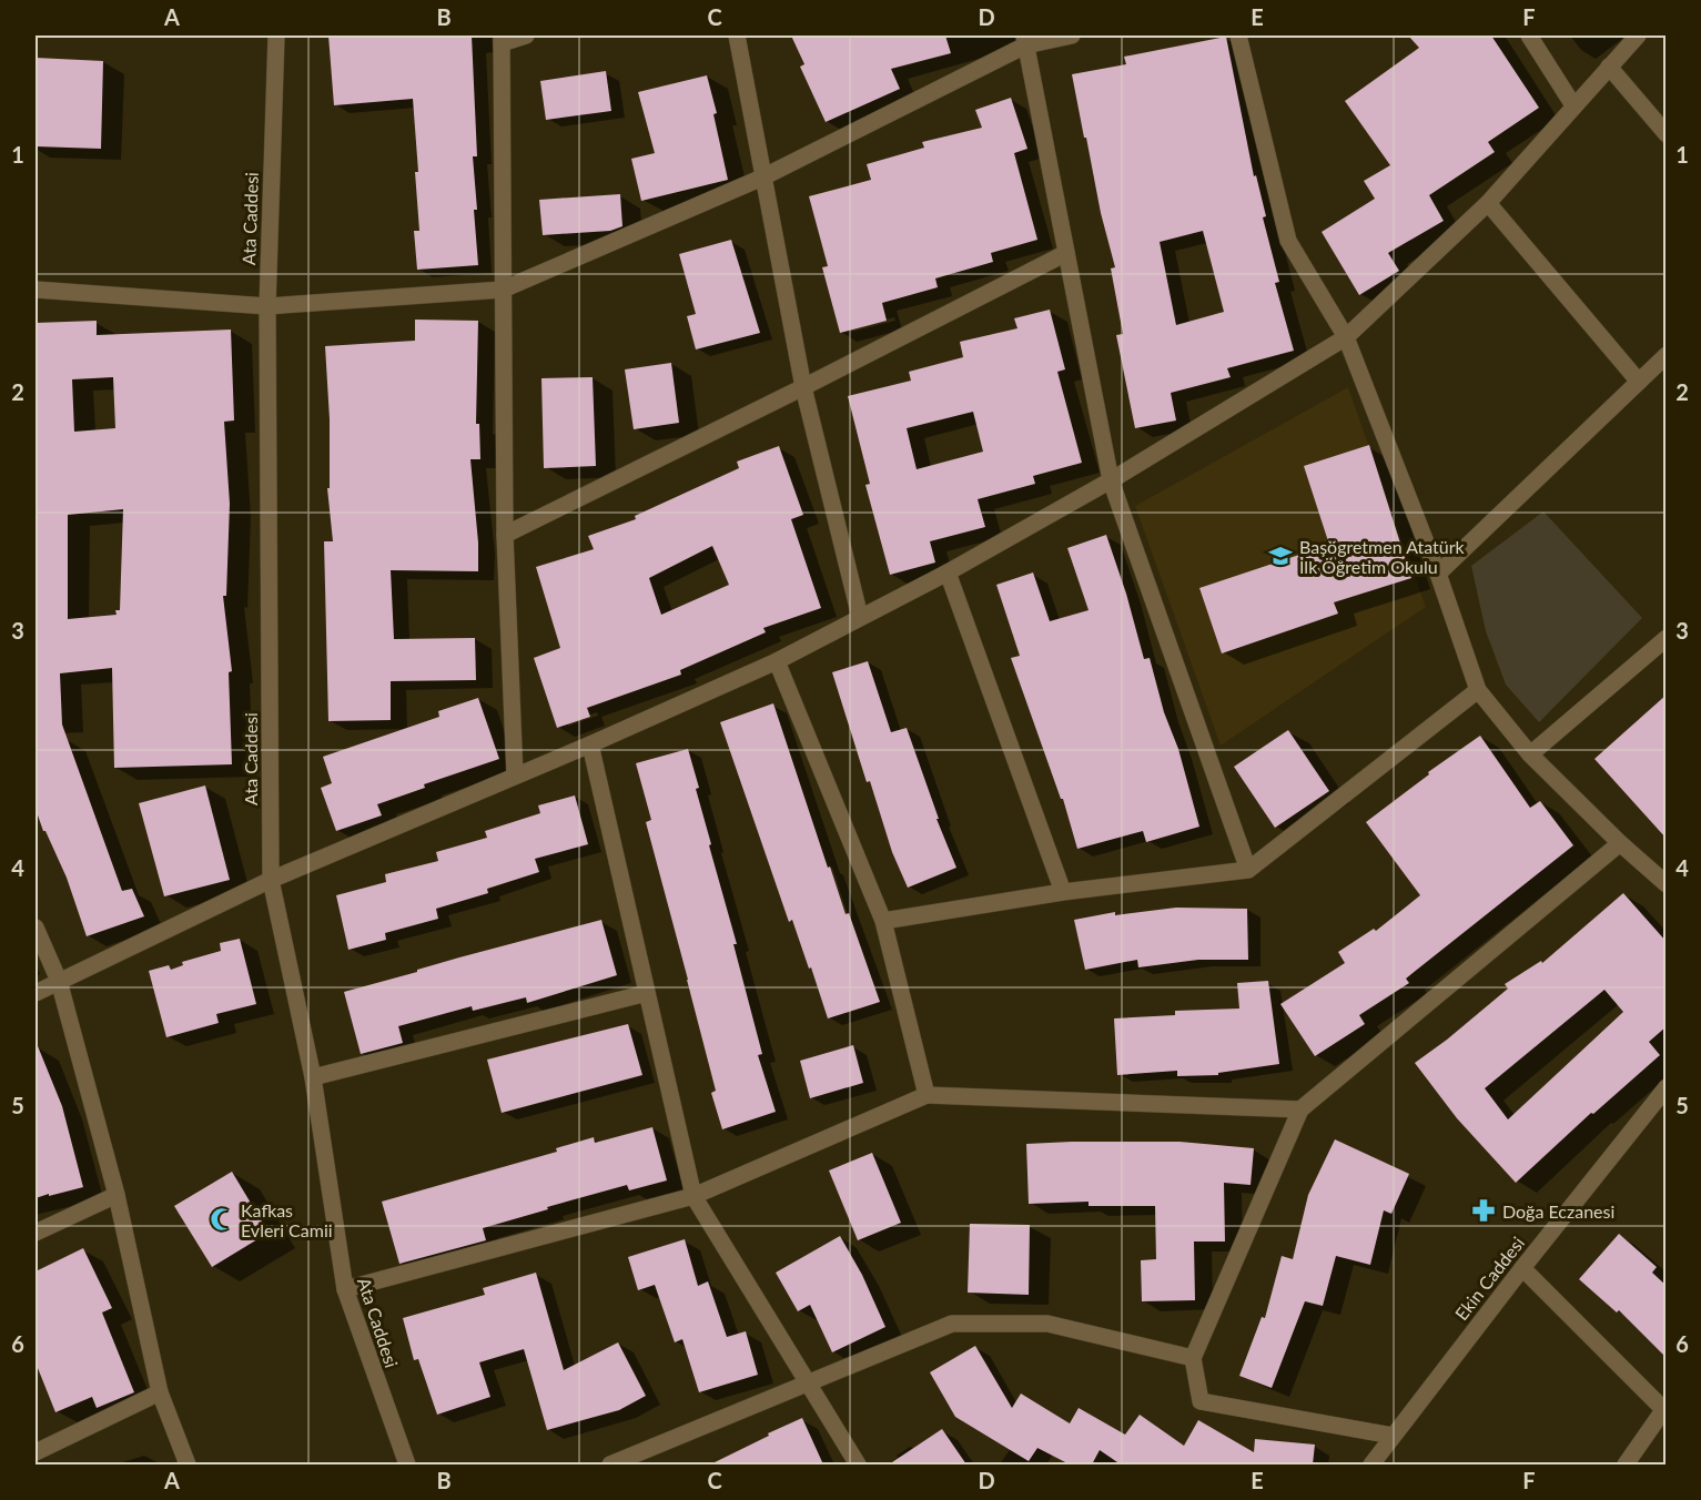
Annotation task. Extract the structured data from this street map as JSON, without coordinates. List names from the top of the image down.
{
  "streets": {
    "street": ["Ata Caddesi", "Ekin Caddesi"]
  },
  "places": {
    "school or university": ["Başögretmen Atatürk İlk Öğretim Okulu"],
    "pharmacy": ["Doğa Eczanesi"],
    "mosque": ["Kafkas Evleri Camii"]
  },
  "grid": {
    "columns": [
      "A",
      "B",
      "C",
      "D",
      "E",
      "F"
    ],
    "rows": [
      "1",
      "2",
      "3",
      "4",
      "5",
      "6"
    ]
  }
}
